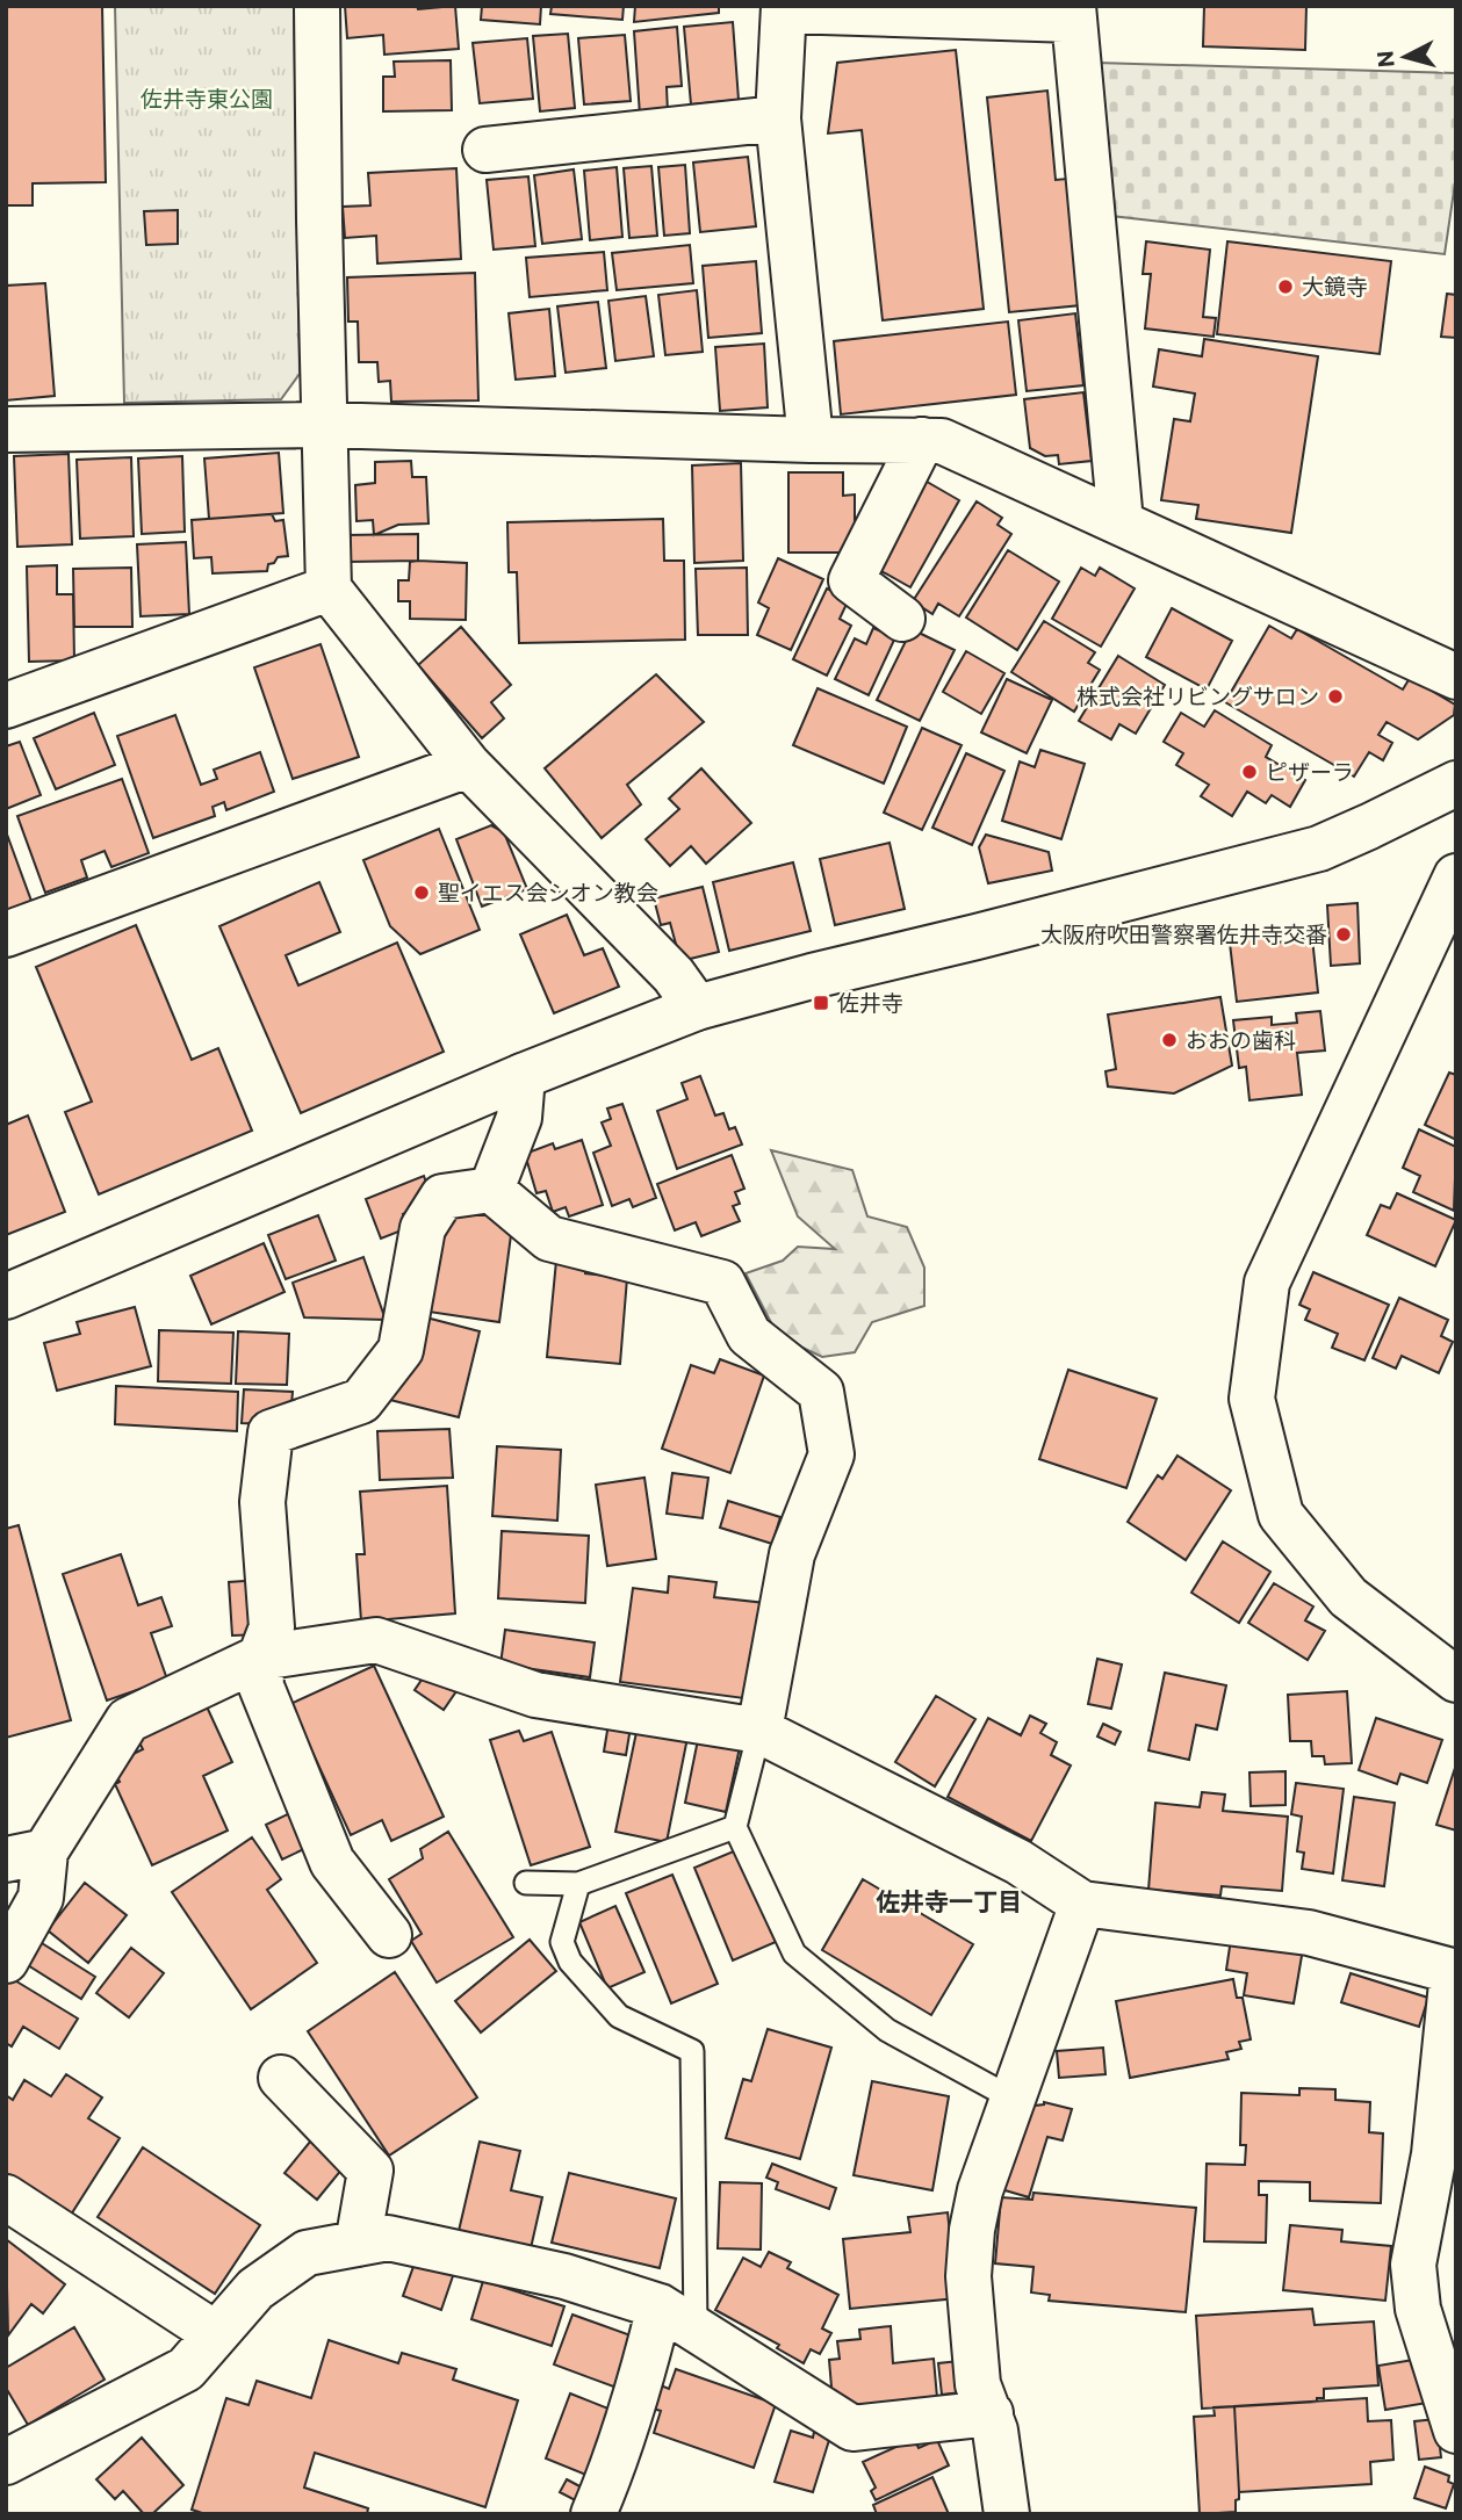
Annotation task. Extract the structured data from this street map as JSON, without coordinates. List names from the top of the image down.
{
  "districts": ["佐井寺一丁目"],
  "parks": ["佐井寺東公園"],
  "places": {
    "other": [
      "大鏡寺",
      "株式会社リビングサロン",
      "ピザーラ",
      "聖イエス会シオン教会",
      "大阪府吹田警察署佐井寺交番",
      "おおの歯科"
    ],
    "transit": ["佐井寺"]
  },
  "north": "left"
}
